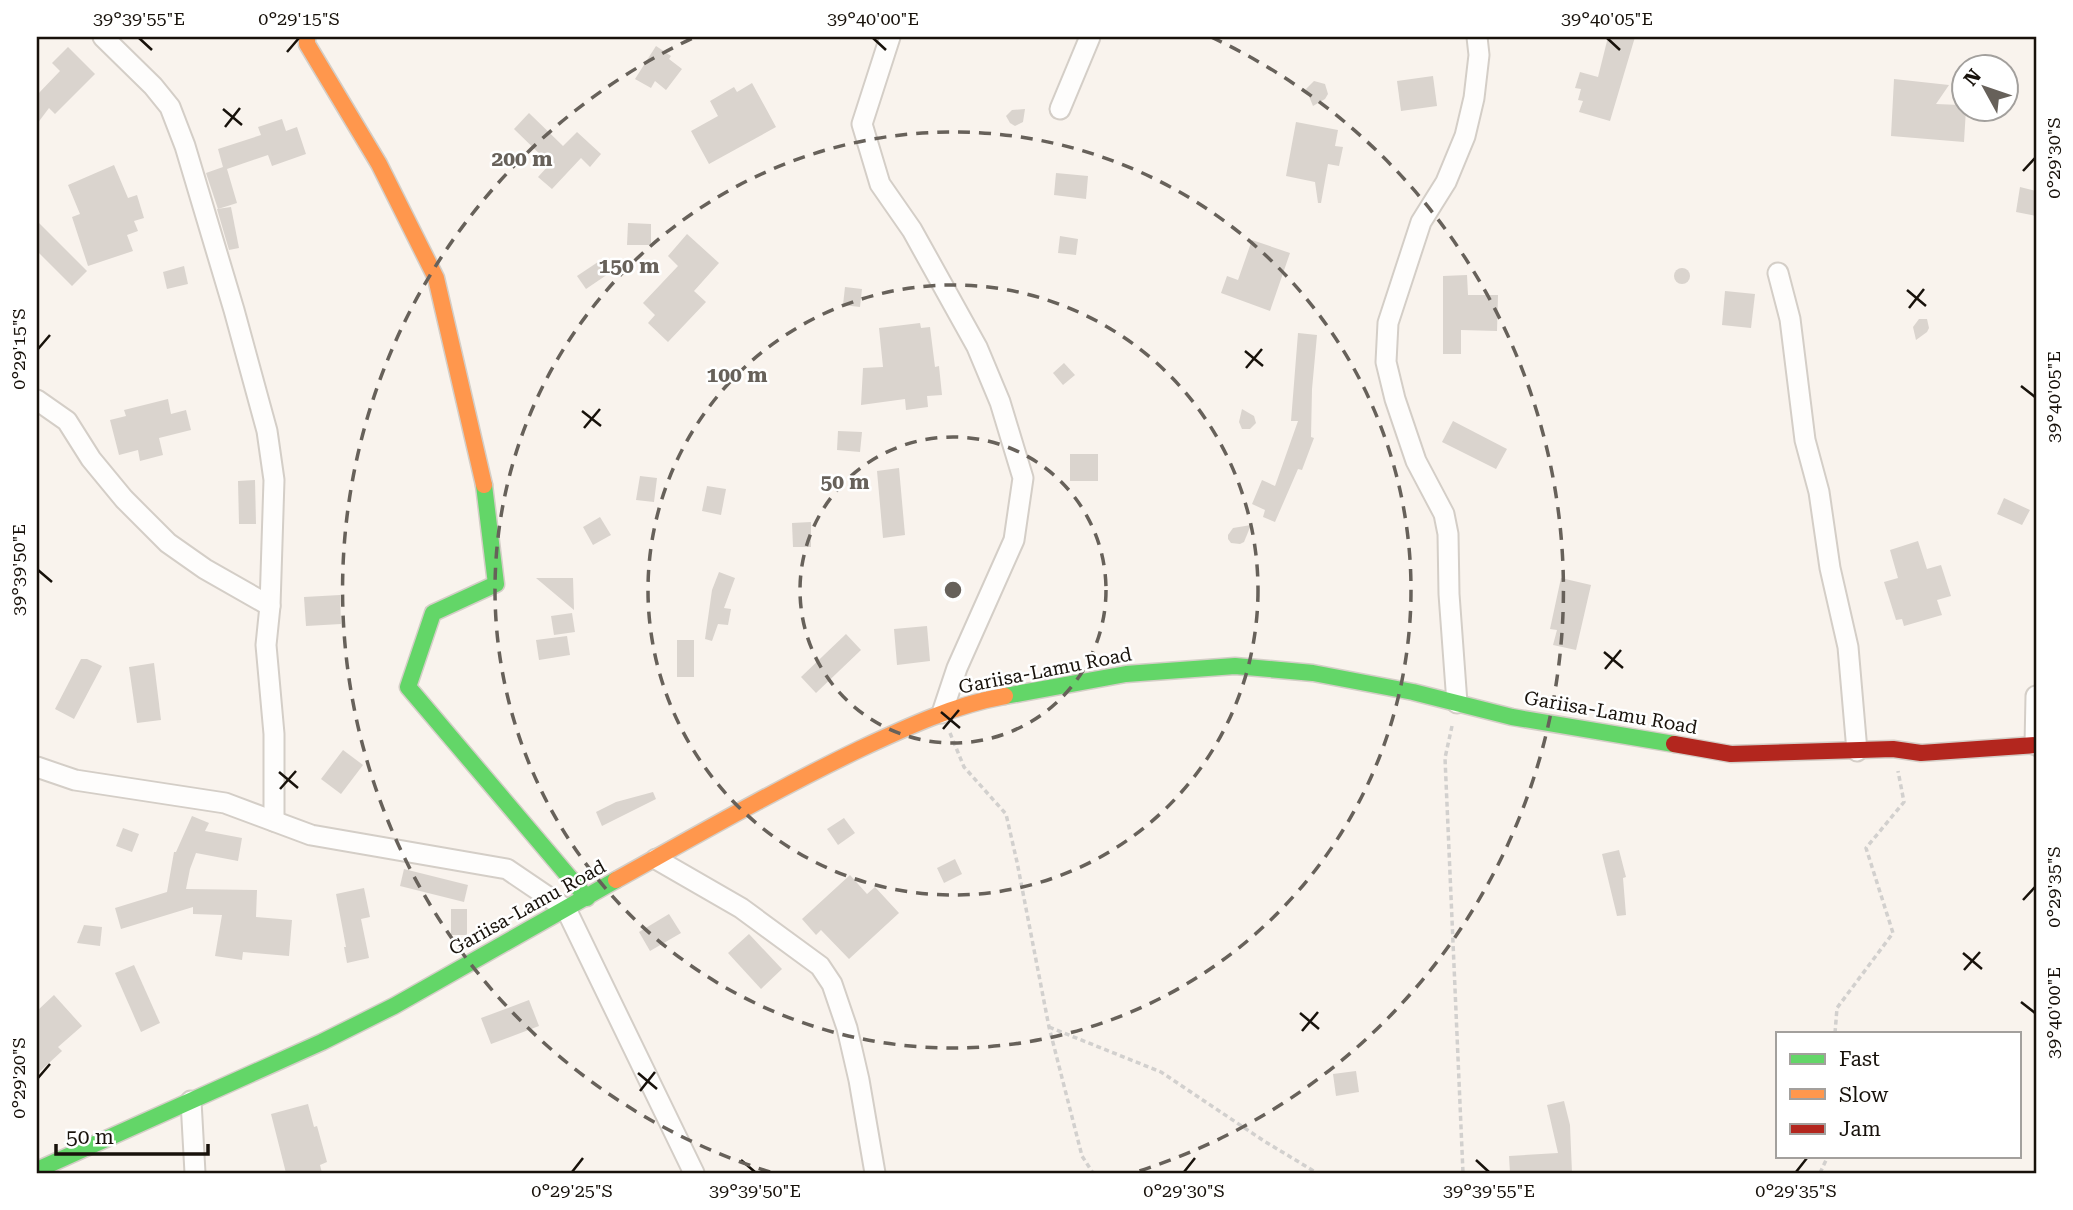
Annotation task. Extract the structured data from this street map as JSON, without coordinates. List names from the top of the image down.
{
  "streets": {
    "street": ["Gariisa-Lamu Road"]
  },
  "legend": ["Fast", "Slow", "Jam"],
  "scale_bar": "50 m",
  "north": "top left",
  "coordinates": [
    "39°39'55\"E",
    "0°29'15\"S",
    "39°40'00\"E",
    "39°40'05\"E",
    "0°29'30\"S",
    "39°39'50\"E",
    "0°29'35\"S",
    "0°29'20\"S",
    "0°29'25\"S"
  ],
  "rings": [
    "200 m",
    "150 m",
    "100 m",
    "50 m"
  ]
}
